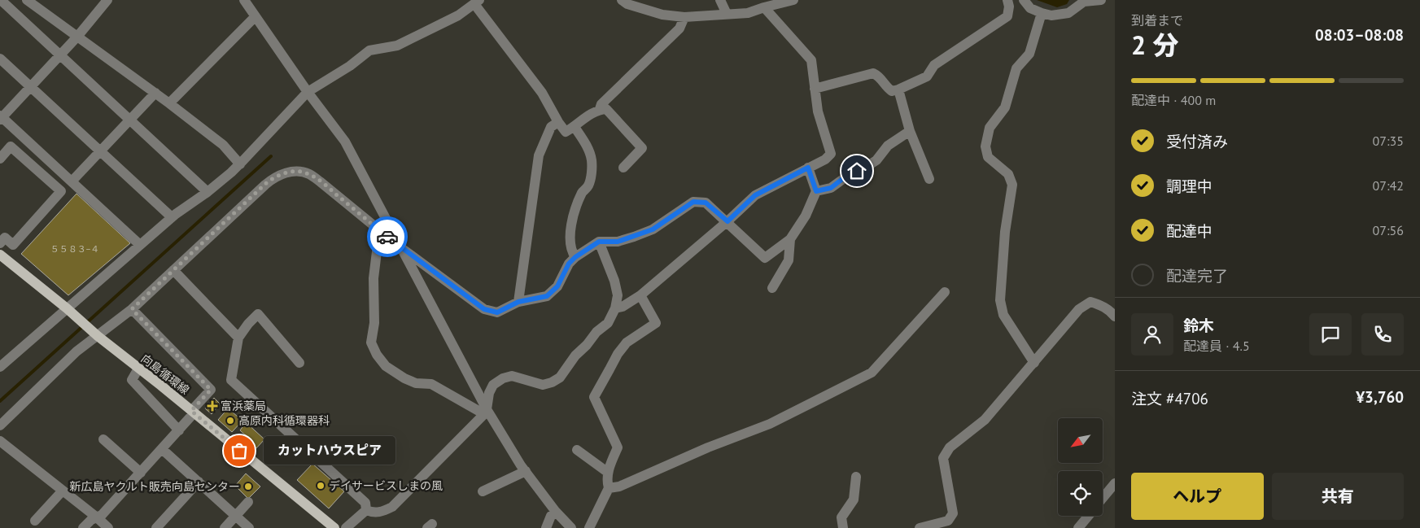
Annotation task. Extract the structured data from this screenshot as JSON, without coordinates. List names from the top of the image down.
{
  "streets": {
    "main road": ["向島循環線"]
  },
  "places": {
    "health": ["富浜薬局"],
    "other": [
      "高原内科循環器科",
      "カットハウスピア",
      "デイサービスしまの風",
      "新広島ヤクルト販売向島センター"
    ]
  },
  "house_numbers": ["５５８３−４"],
  "north": "bottom left",
  "page": {
    "heading": ["2 分", "到着まで", "08:03–08:08"],
    "panel": [
      "鈴木",
      "配達員 · 4.5",
      "注文 #4706",
      "¥3,760"
    ],
    "bar": "配達中 · 400 m",
    "list": [
      ["受付済み", "07:35"],
      ["調理中", "07:42"],
      ["配達中", "07:56"],
      "配達完了"
    ],
    "bubble": "カットハウスピア",
    "buttons": ["ヘルプ", "共有"]
  }
}
